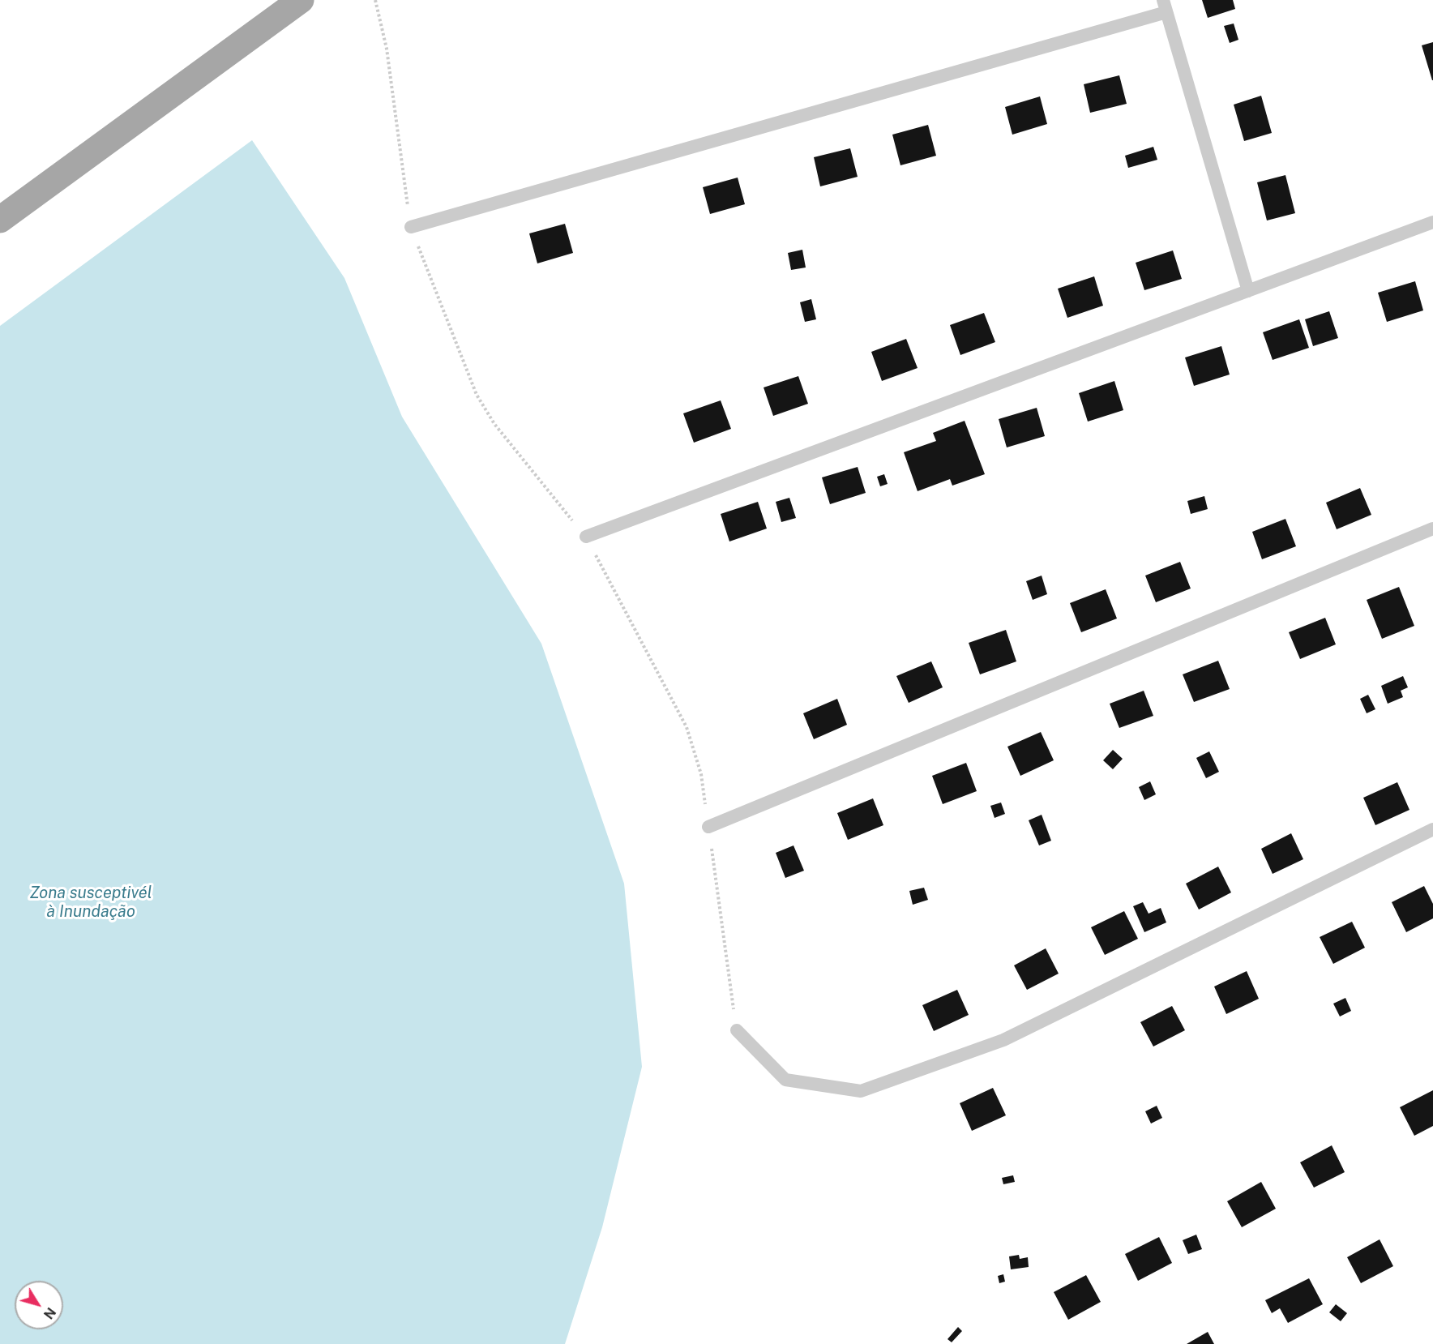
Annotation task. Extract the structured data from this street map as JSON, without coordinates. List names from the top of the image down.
{
  "water": ["Zona susceptivél à Inundação"],
  "north": "bottom right"
}
